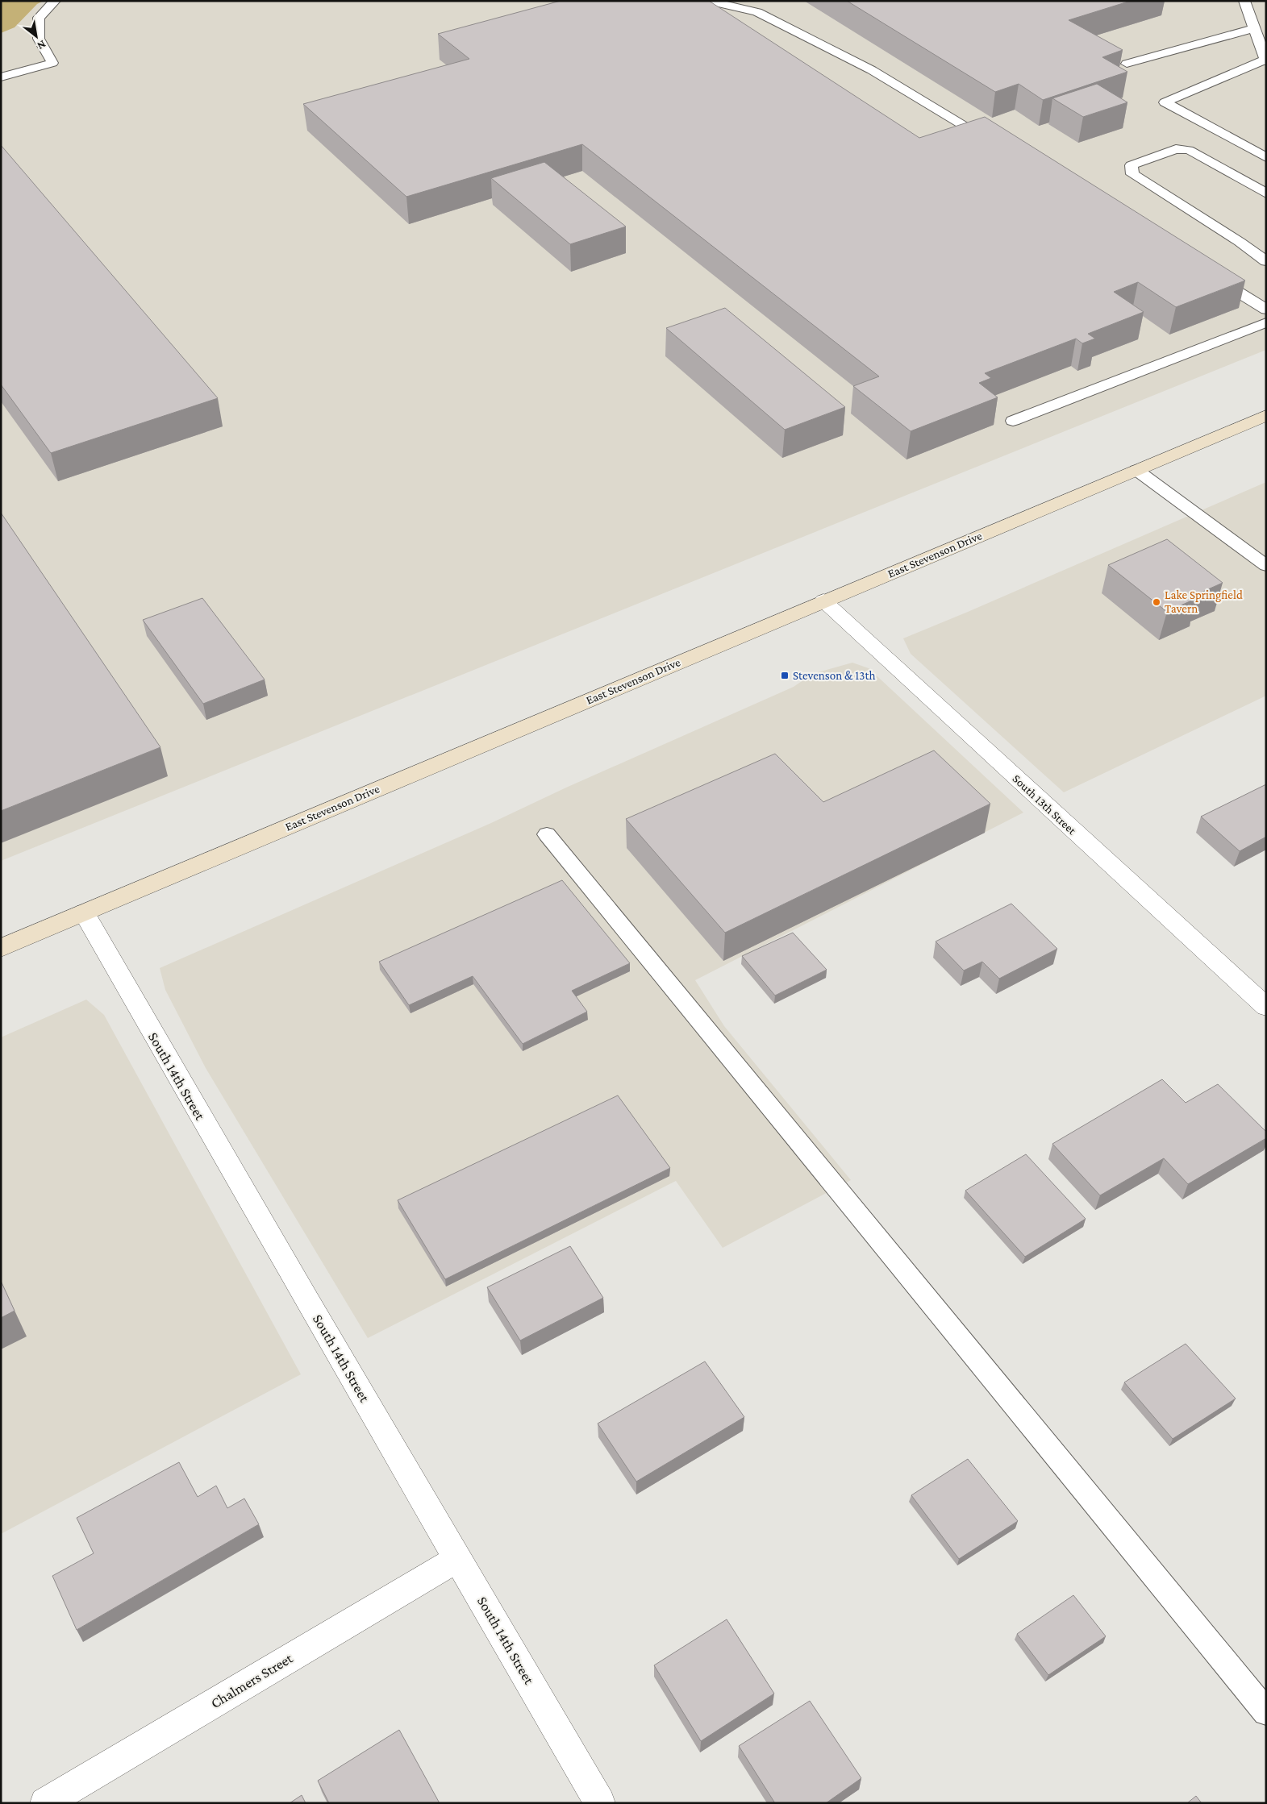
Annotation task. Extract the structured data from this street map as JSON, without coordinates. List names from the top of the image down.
{
  "streets": {
    "main road": ["East Stevenson Drive"],
    "street": ["South 13th Street", "South 14th Street", "Chalmers Street"]
  },
  "crossings": [
    ["East Stevenson Drive", "South 13th Street"],
    ["East Stevenson Drive", "South 14th Street"],
    ["South 14th Street", "Chalmers Street"]
  ],
  "places": {
    "other": ["Lake Springfield Tavern"],
    "transit": ["Stevenson & 13th"]
  },
  "north": "bottom right"
}
